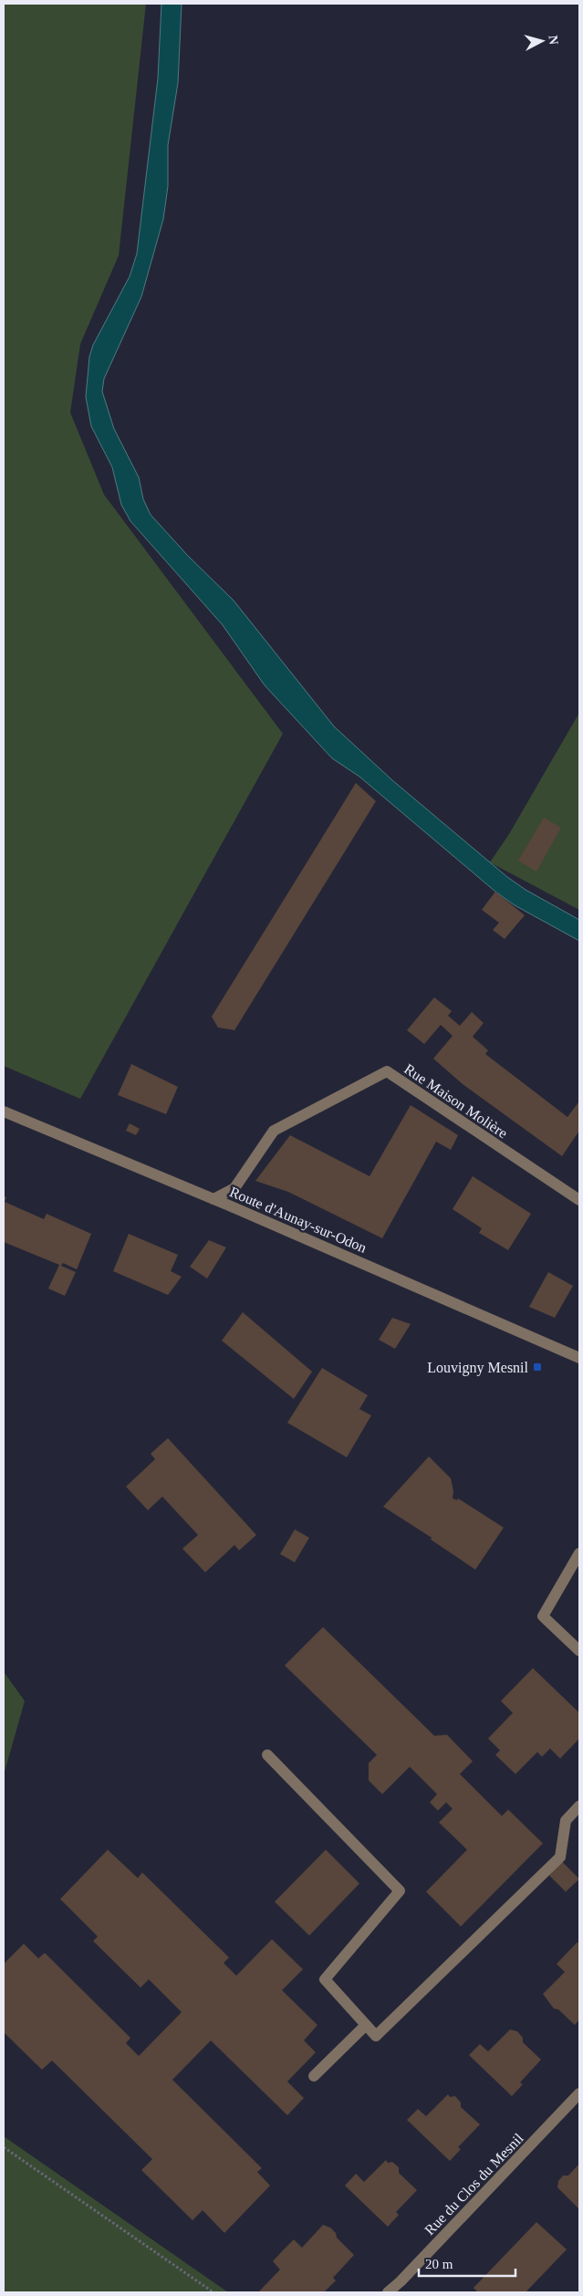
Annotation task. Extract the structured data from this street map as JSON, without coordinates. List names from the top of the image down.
{
  "streets": {
    "street": ["Rue Maison Molière", "Route d'Aunay-sur-Odon", "Rue du Clos du Mesnil"]
  },
  "crossings": [
    ["Rue Maison Molière", "Route d'Aunay-sur-Odon"]
  ],
  "places": {
    "transit": ["Louvigny Mesnil"]
  },
  "scale_bar": "20 m",
  "north": "right"
}
